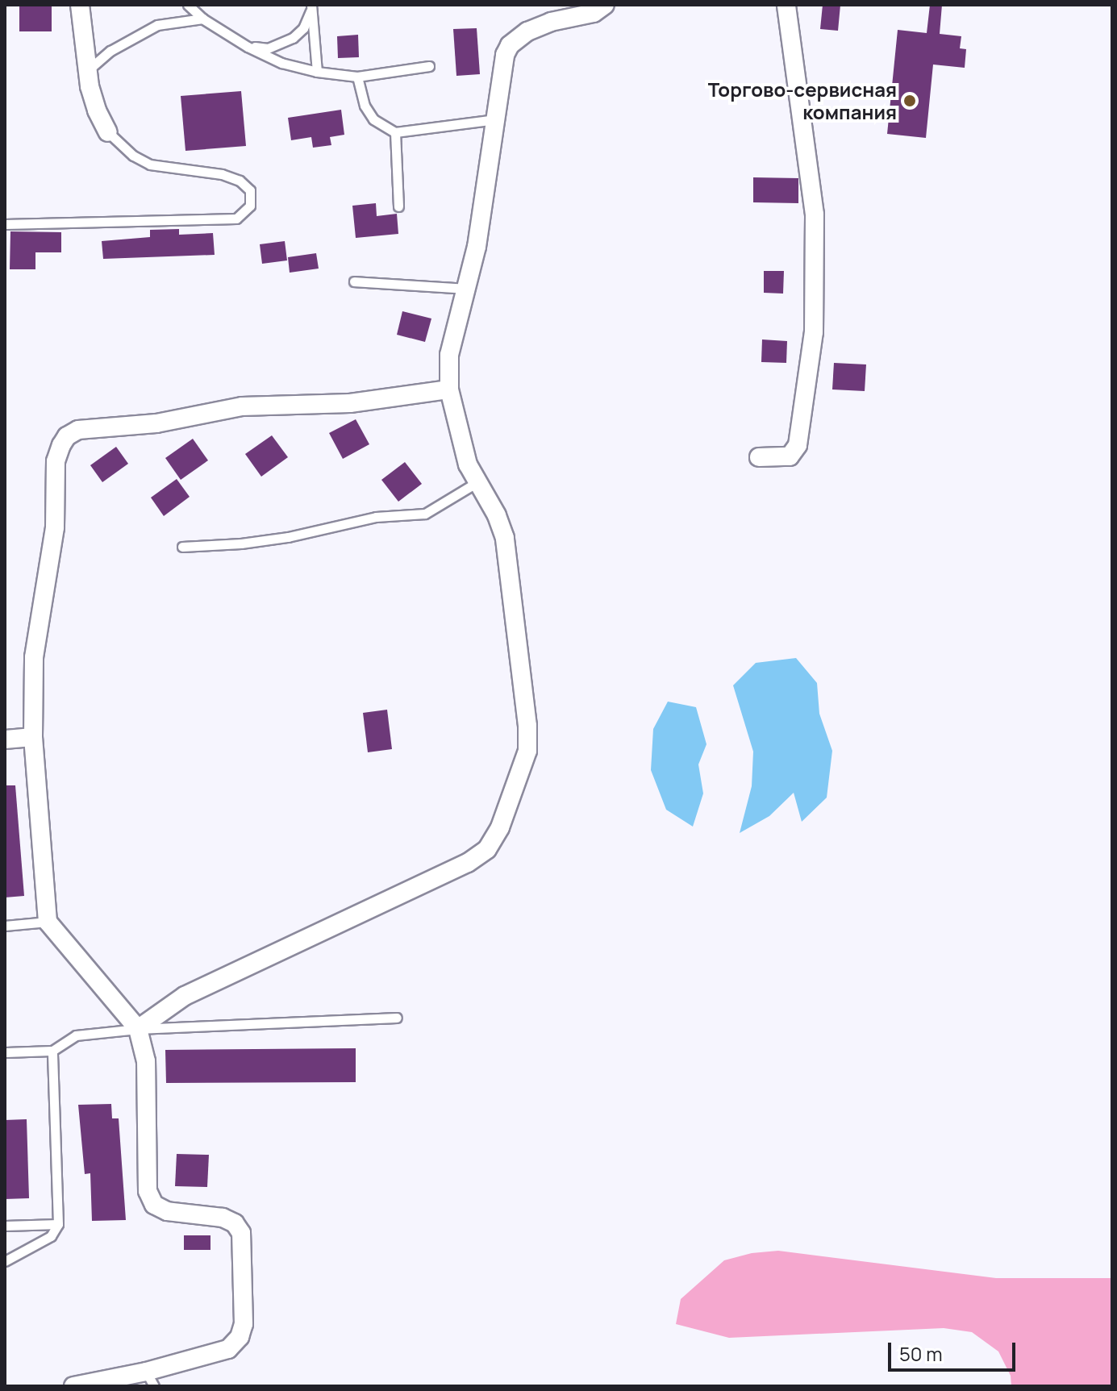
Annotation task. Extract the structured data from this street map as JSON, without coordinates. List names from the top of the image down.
{
  "places": ["Торгово-сервисная компания"],
  "scale_bar": "50 m"
}
